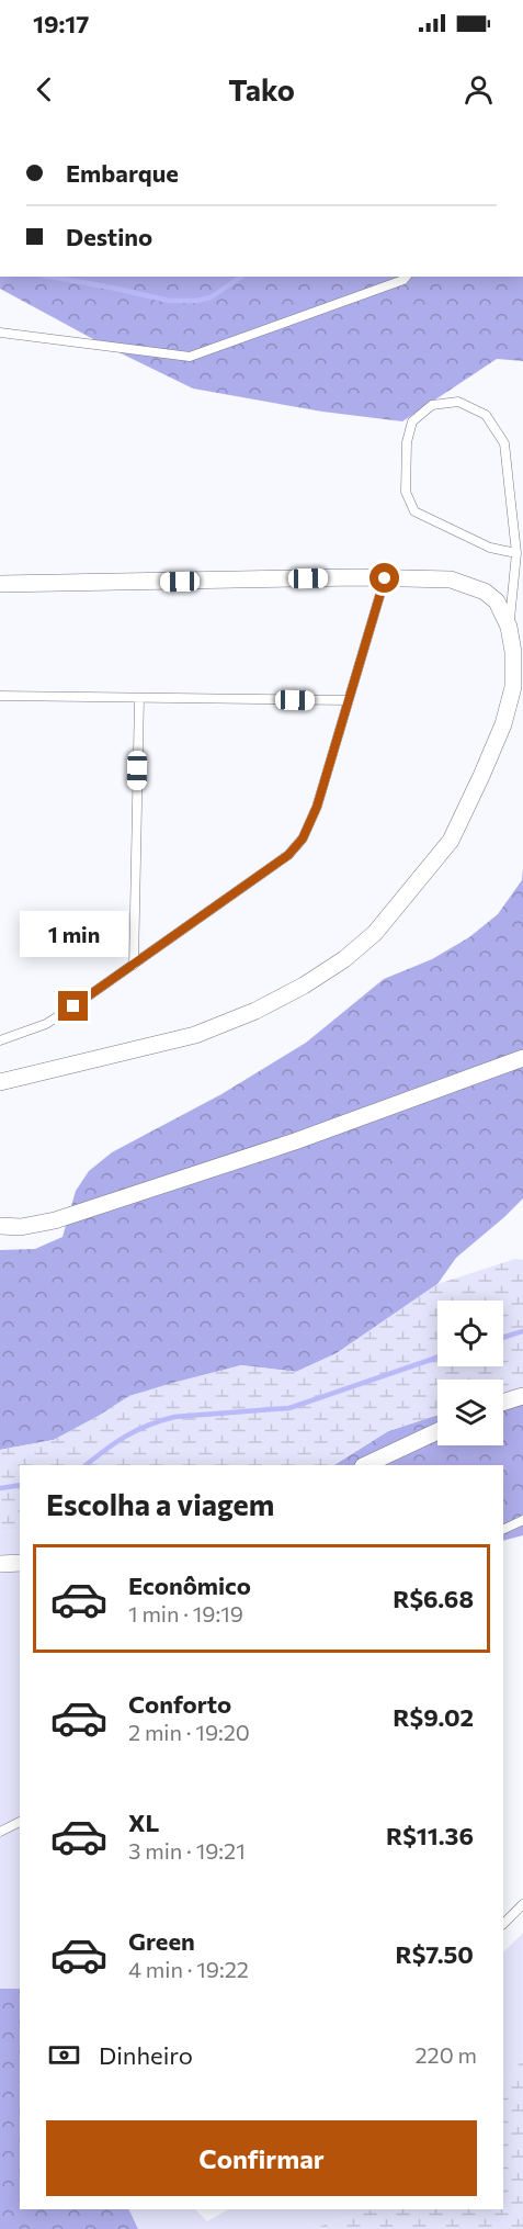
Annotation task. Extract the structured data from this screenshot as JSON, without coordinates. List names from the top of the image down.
{
  "page": {
    "status": "19:17",
    "header": "Tako",
    "banner": ["Embarque", "Destino"],
    "bubble": "1 min",
    "heading": "Escolha a viagem",
    "list": [
      {
        "name": "Econômico",
        "note": "1 min · 19:19",
        "value": "R$6.68"
      },
      {
        "name": "Conforto",
        "note": "2 min · 19:20",
        "value": "R$9.02"
      },
      {
        "name": "XL",
        "note": "3 min · 19:21",
        "value": "R$11.36"
      },
      {
        "name": "Green",
        "note": "4 min · 19:22",
        "value": "R$7.50"
      }
    ],
    "pay": ["Dinheiro", "220 m"],
    "buttons": "Confirmar"
  }
}
